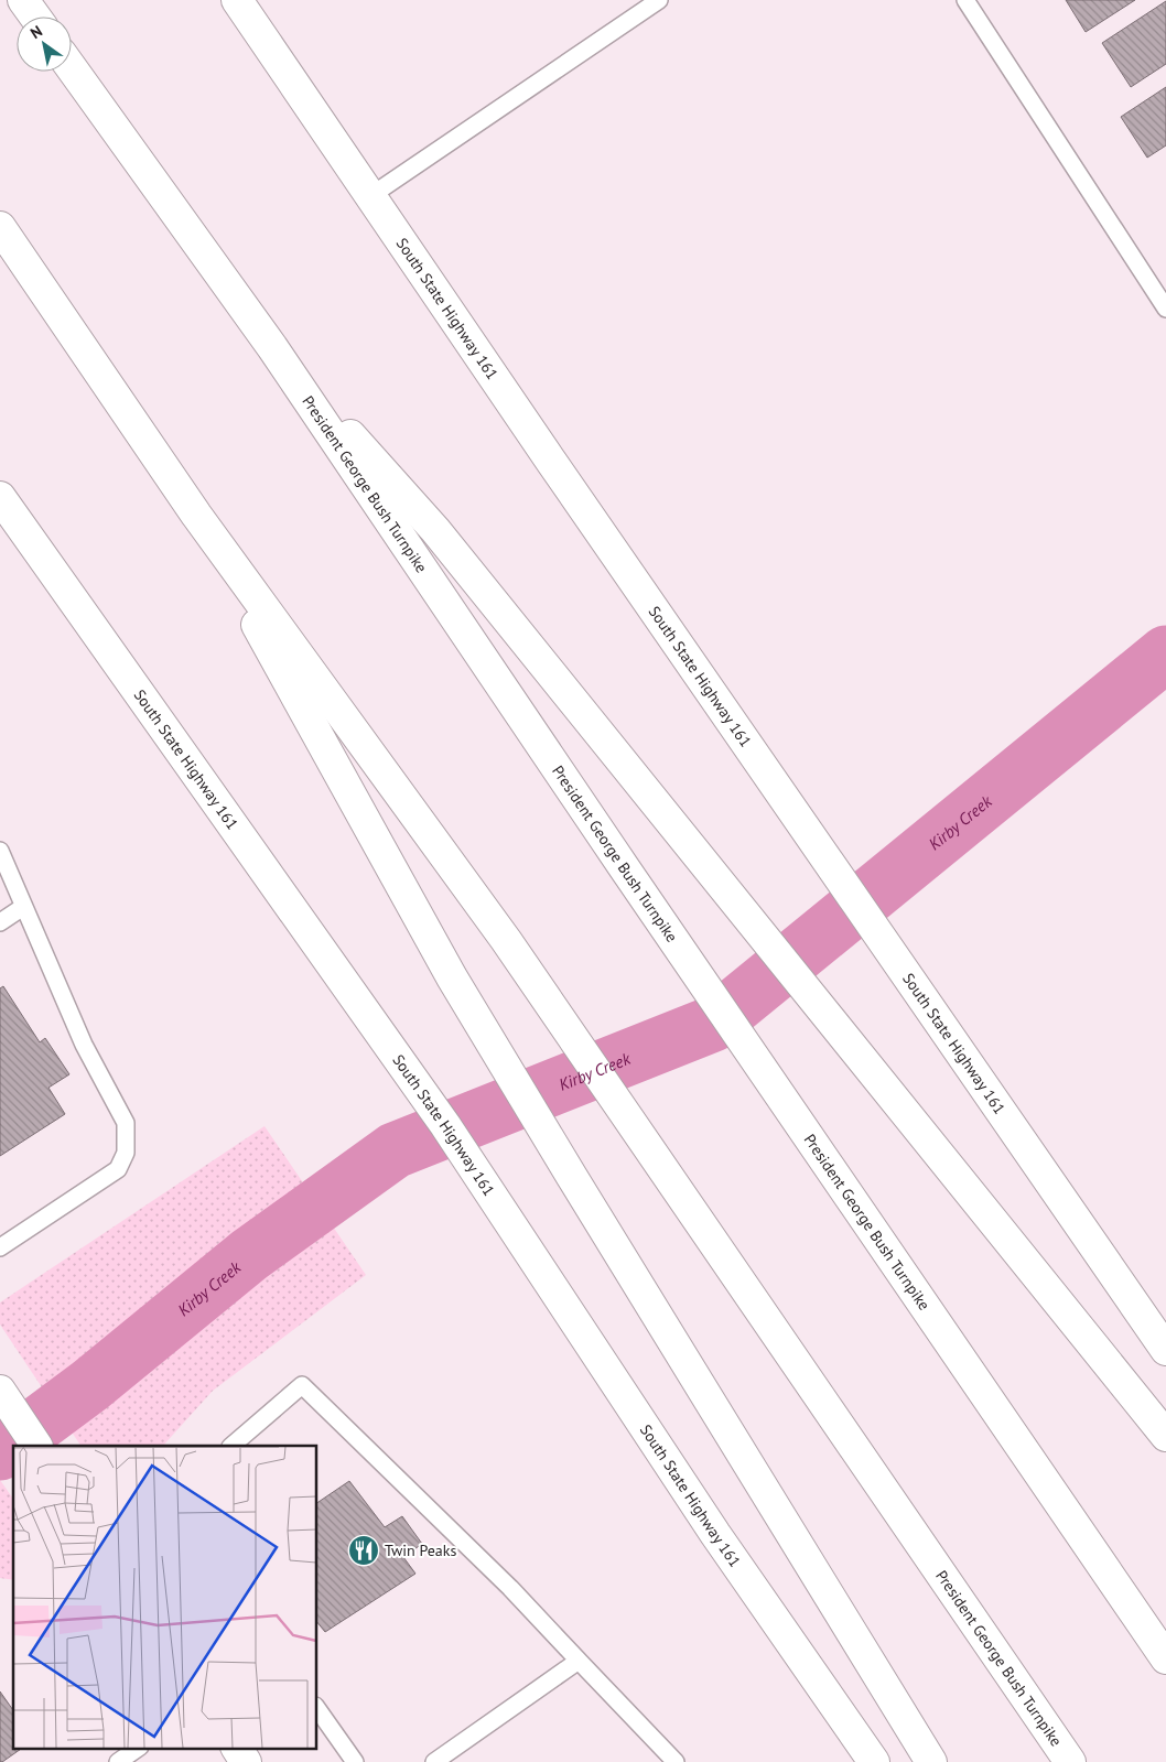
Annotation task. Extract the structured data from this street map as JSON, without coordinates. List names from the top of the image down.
{
  "streets": {
    "main road": ["South State Highway 161", "President George Bush Turnpike"]
  },
  "water": ["Kirby Creek"],
  "places": {
    "restaurant": ["Twin Peaks"]
  },
  "north": "top left"
}
